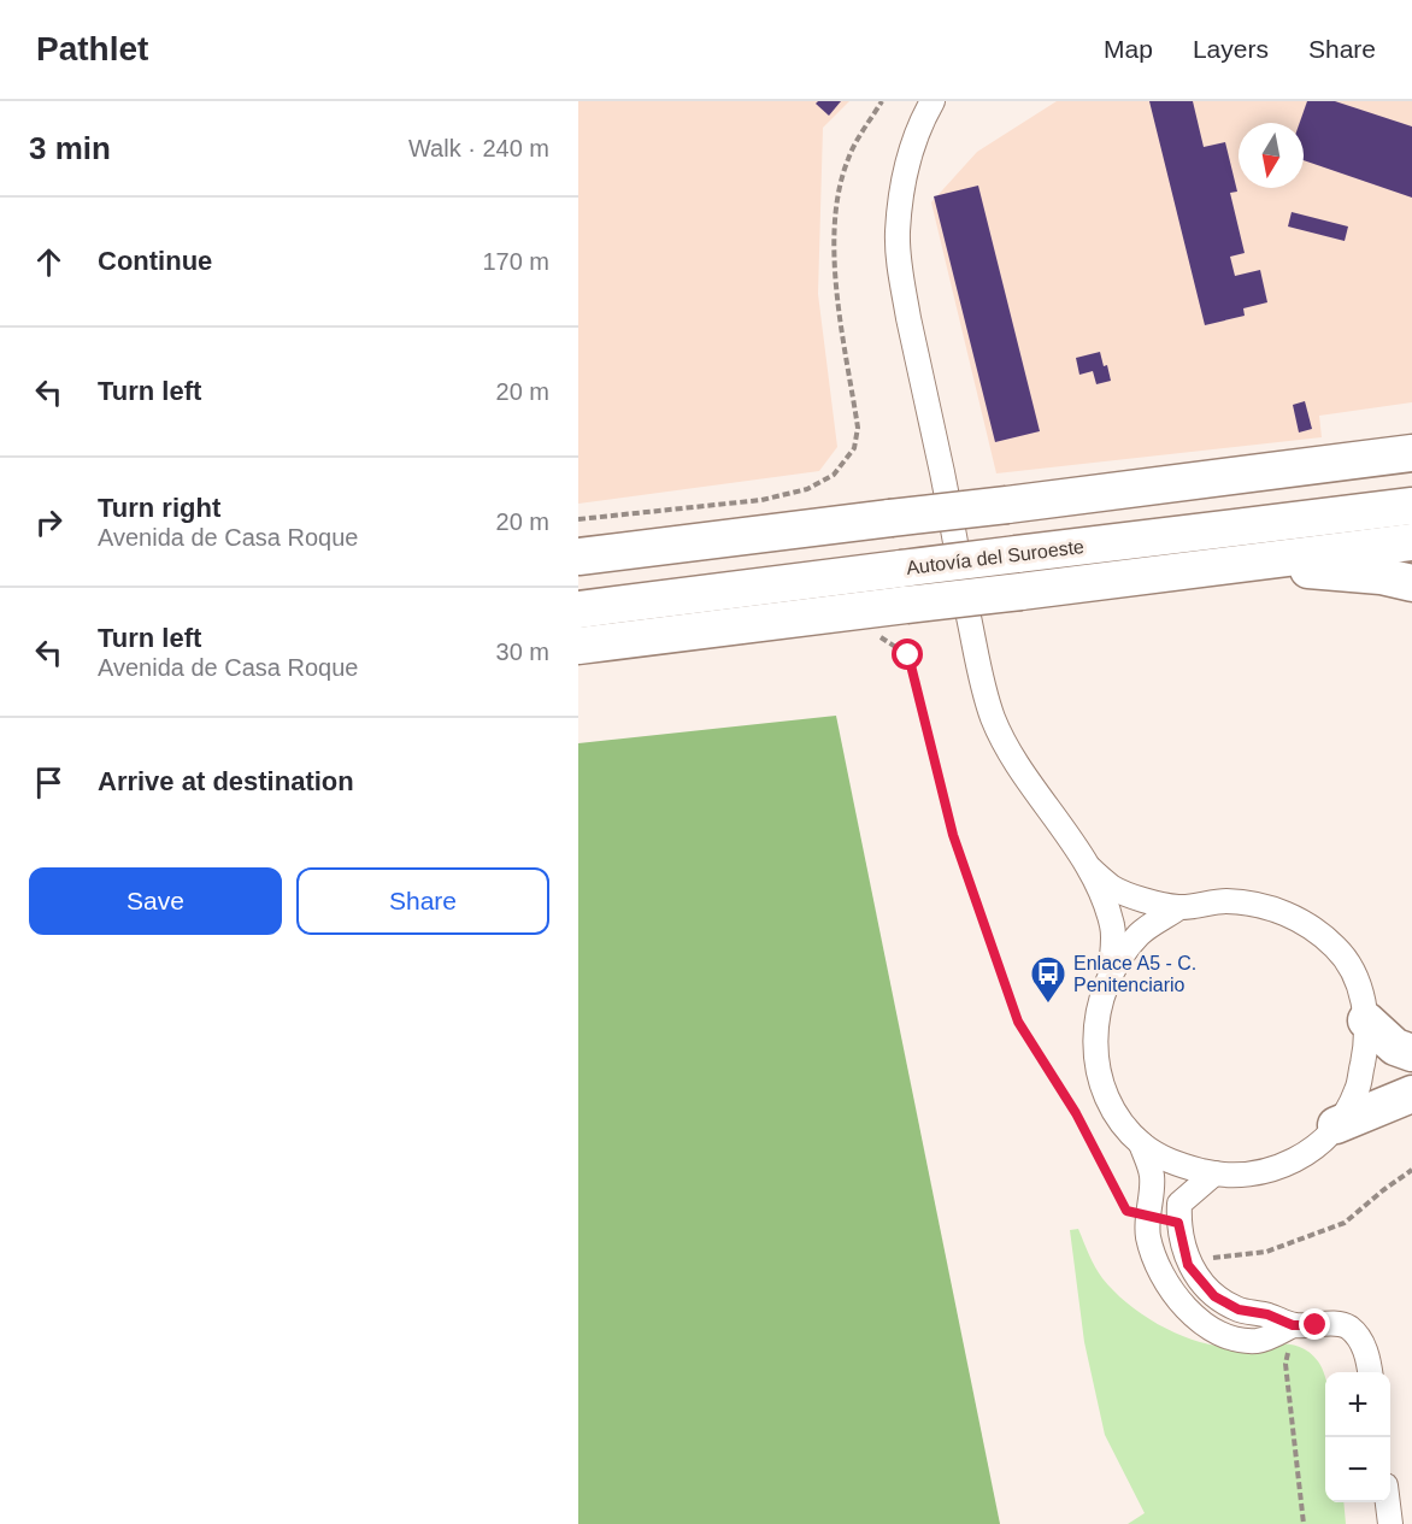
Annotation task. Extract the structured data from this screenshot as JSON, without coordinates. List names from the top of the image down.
{
  "streets": {
    "highway": ["Autovía del Suroeste"]
  },
  "places": {
    "bus stop": ["Enlace A5 - C. Penitenciario"]
  },
  "north": "bottom",
  "page": {
    "header": "Pathlet",
    "nav": ["Map", "Layers", "Share"],
    "heading": ["3 min", "Walk · 240 m"],
    "list": [
      ["Continue", "170 m"],
      ["Turn left", "20 m"],
      ["Turn right", "Avenida de Casa Roque", "20 m"],
      ["Turn left", "Avenida de Casa Roque", "30 m"],
      "Arrive at destination"
    ],
    "buttons": ["Save", "Share"],
    "map_buttons": ["+", "−"]
  }
}
